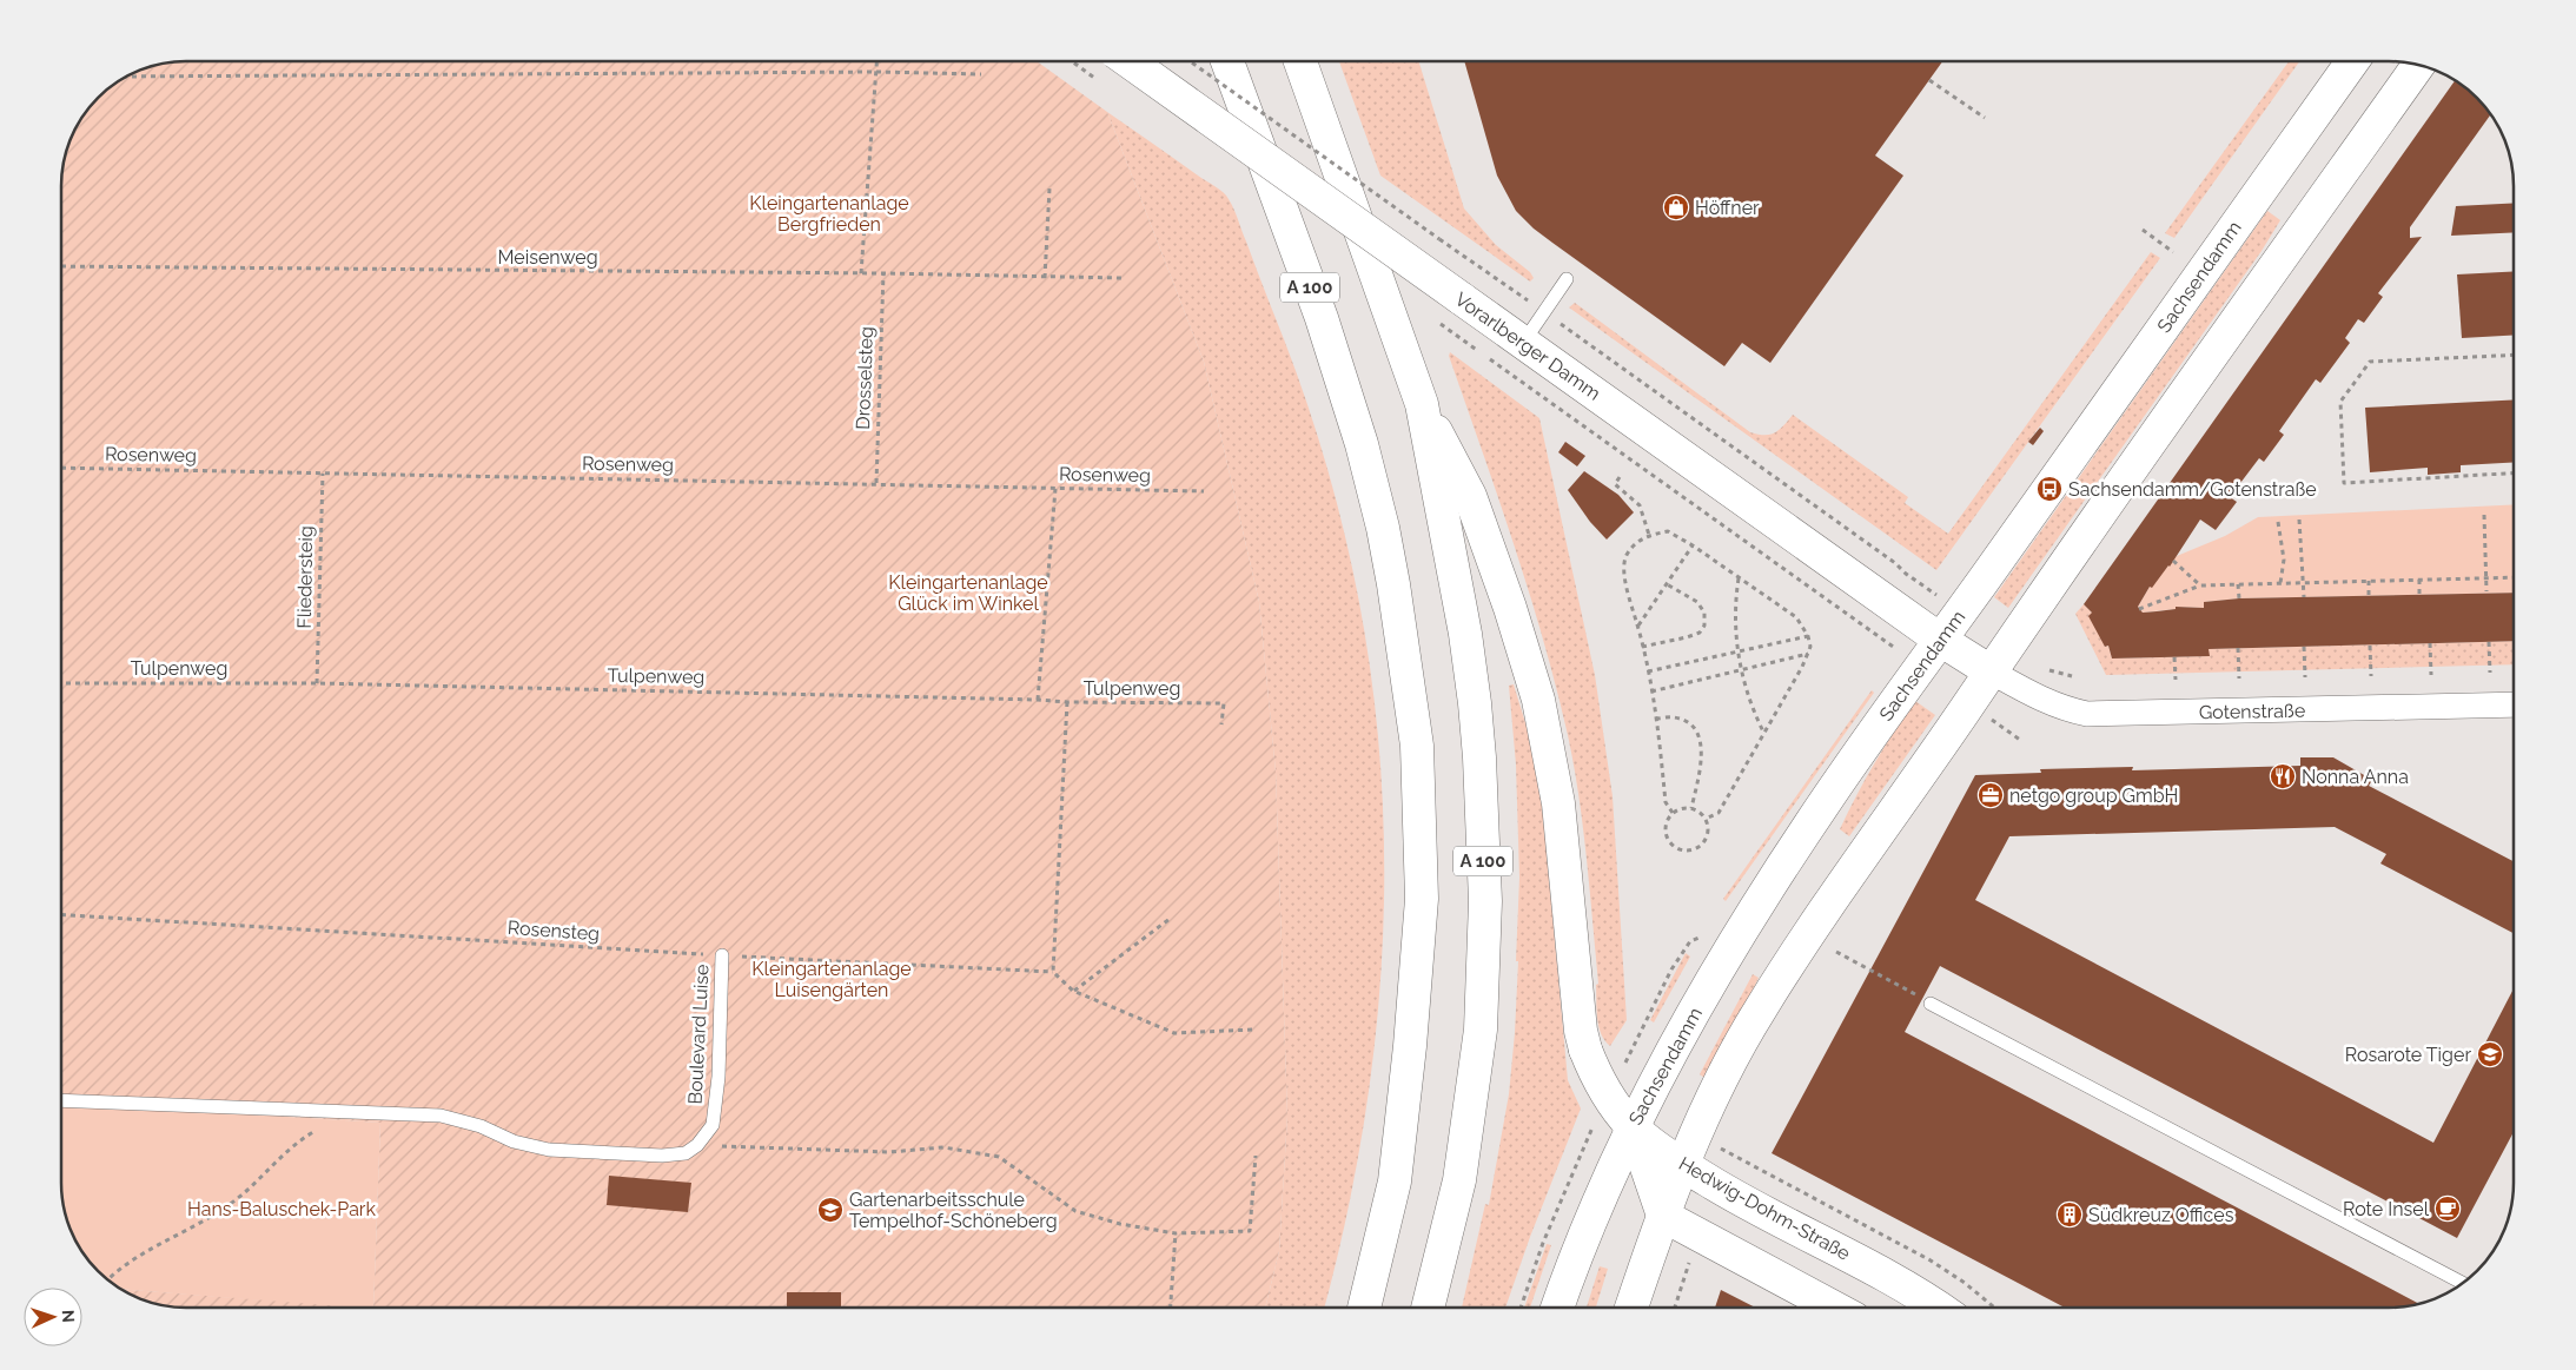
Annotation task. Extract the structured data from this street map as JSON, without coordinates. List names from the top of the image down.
{
  "streets": {
    "main road": [
      "Sachsendamm",
      "A 100",
      "Vorarlberger Damm",
      "Hedwig-Dohm-Straße"
    ],
    "street": ["Gotenstraße"],
    "lane": ["Boulevard Luise"],
    "path": [
      "Meisenweg",
      "Drosselsteg",
      "Rosenweg",
      "Fliedersteig",
      "Tulpenweg",
      "Rosensteg"
    ]
  },
  "crossings": [
    ["Meisenweg", "Drosselsteg"],
    ["Sachsendamm", "Vorarlberger Damm"],
    ["Sachsendamm", "Hedwig-Dohm-Straße"],
    ["Vorarlberger Damm", "Gotenstraße"],
    ["Drosselsteg", "Rosenweg"],
    ["Rosenweg", "Fliedersteig"],
    ["Fliedersteig", "Tulpenweg"],
    ["Rosensteg", "Boulevard Luise"]
  ],
  "parks": [
    "Kleingartenanlage Bergfrieden",
    "Kleingartenanlage Glück im Winkel",
    "Kleingartenanlage Luisengärten",
    "Hans-Baluschek-Park"
  ],
  "places": {
    "shop": ["Höffner"],
    "bus stop": ["Sachsendamm/Gotenstraße"],
    "restaurant": ["Nonna Anna"],
    "office": ["netgo group GmbH"],
    "school or university": ["Rosarote Tiger", "Gartenarbeitsschule Tempelhof-Schöneberg"],
    "cafe": ["Rote Insel"],
    "building": ["Südkreuz Offices"]
  },
  "north": "right"
}
